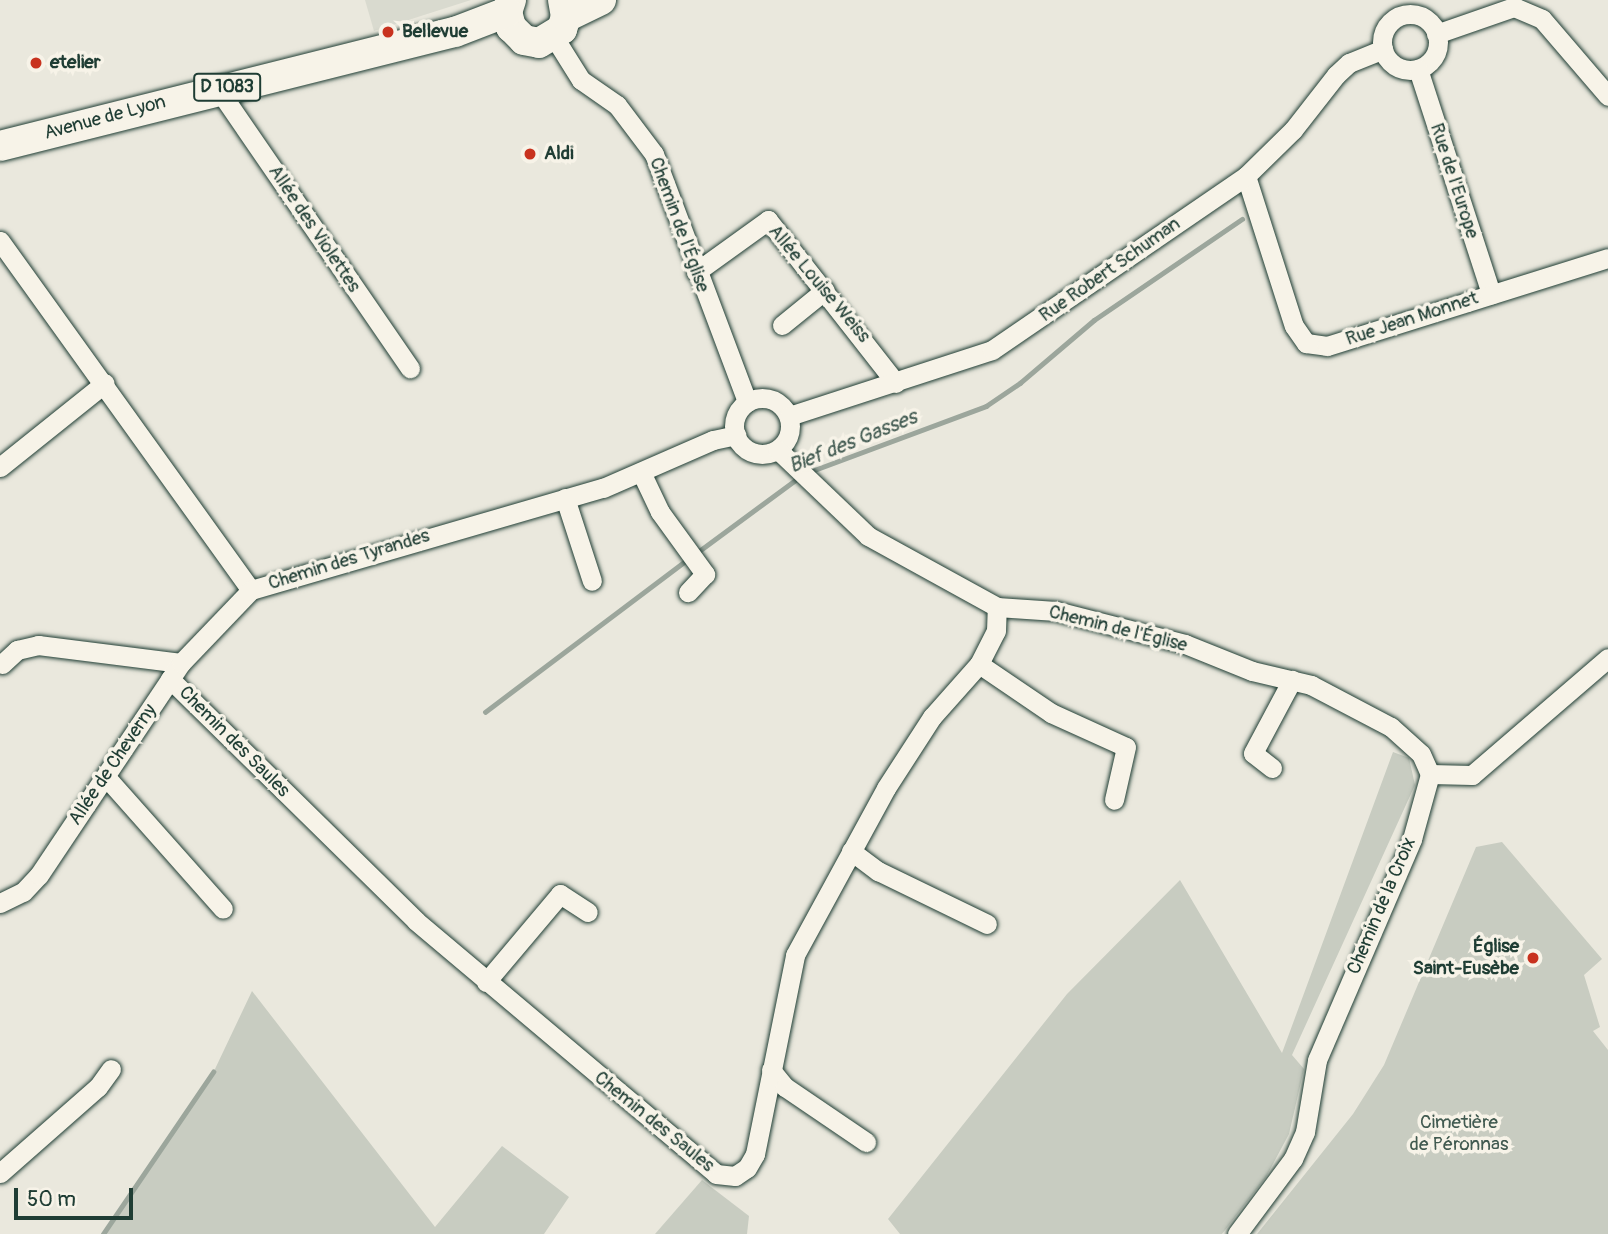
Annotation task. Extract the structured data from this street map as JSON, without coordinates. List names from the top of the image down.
{
  "streets": {
    "main road": ["D 1083", "Avenue de Lyon"],
    "street": [
      "Rue de l'Europe",
      "Chemin de l'Église",
      "Allée des Violettes",
      "Rue Robert Schuman",
      "Allée Louise Weiss",
      "Rue Jean Monnet",
      "Chemin des Tyrandes",
      "Chemin des Saules",
      "Allée de Cheverny",
      "Chemin de la Croix"
    ]
  },
  "crossings": [
    ["Avenue de Lyon", "Allée des Violettes"],
    ["Rue de l'Europe", "Rue Robert Schuman"],
    ["Rue de l'Europe", "Rue Jean Monnet"],
    ["Chemin de l'Église", "Rue Robert Schuman"],
    ["Chemin de l'Église", "Allée Louise Weiss"],
    ["Chemin de l'Église", "Chemin des Tyrandes"],
    ["Chemin de l'Église", "Chemin des Saules"],
    ["Chemin de l'Église", "Chemin de la Croix"],
    ["Rue Robert Schuman", "Allée Louise Weiss"],
    ["Rue Robert Schuman", "Rue Jean Monnet"],
    ["Rue Robert Schuman", "Chemin des Tyrandes"],
    ["Chemin des Tyrandes", "Allée de Cheverny"],
    ["Chemin des Saules", "Allée de Cheverny"]
  ],
  "water": ["Bief des Gasses"],
  "parks": ["Cimetière de Péronnas"],
  "places": [
    "Bellevue",
    "etelier",
    "Aldi",
    "Église Saint-Eusèbe"
  ],
  "scale_bar": "50 m"
}
